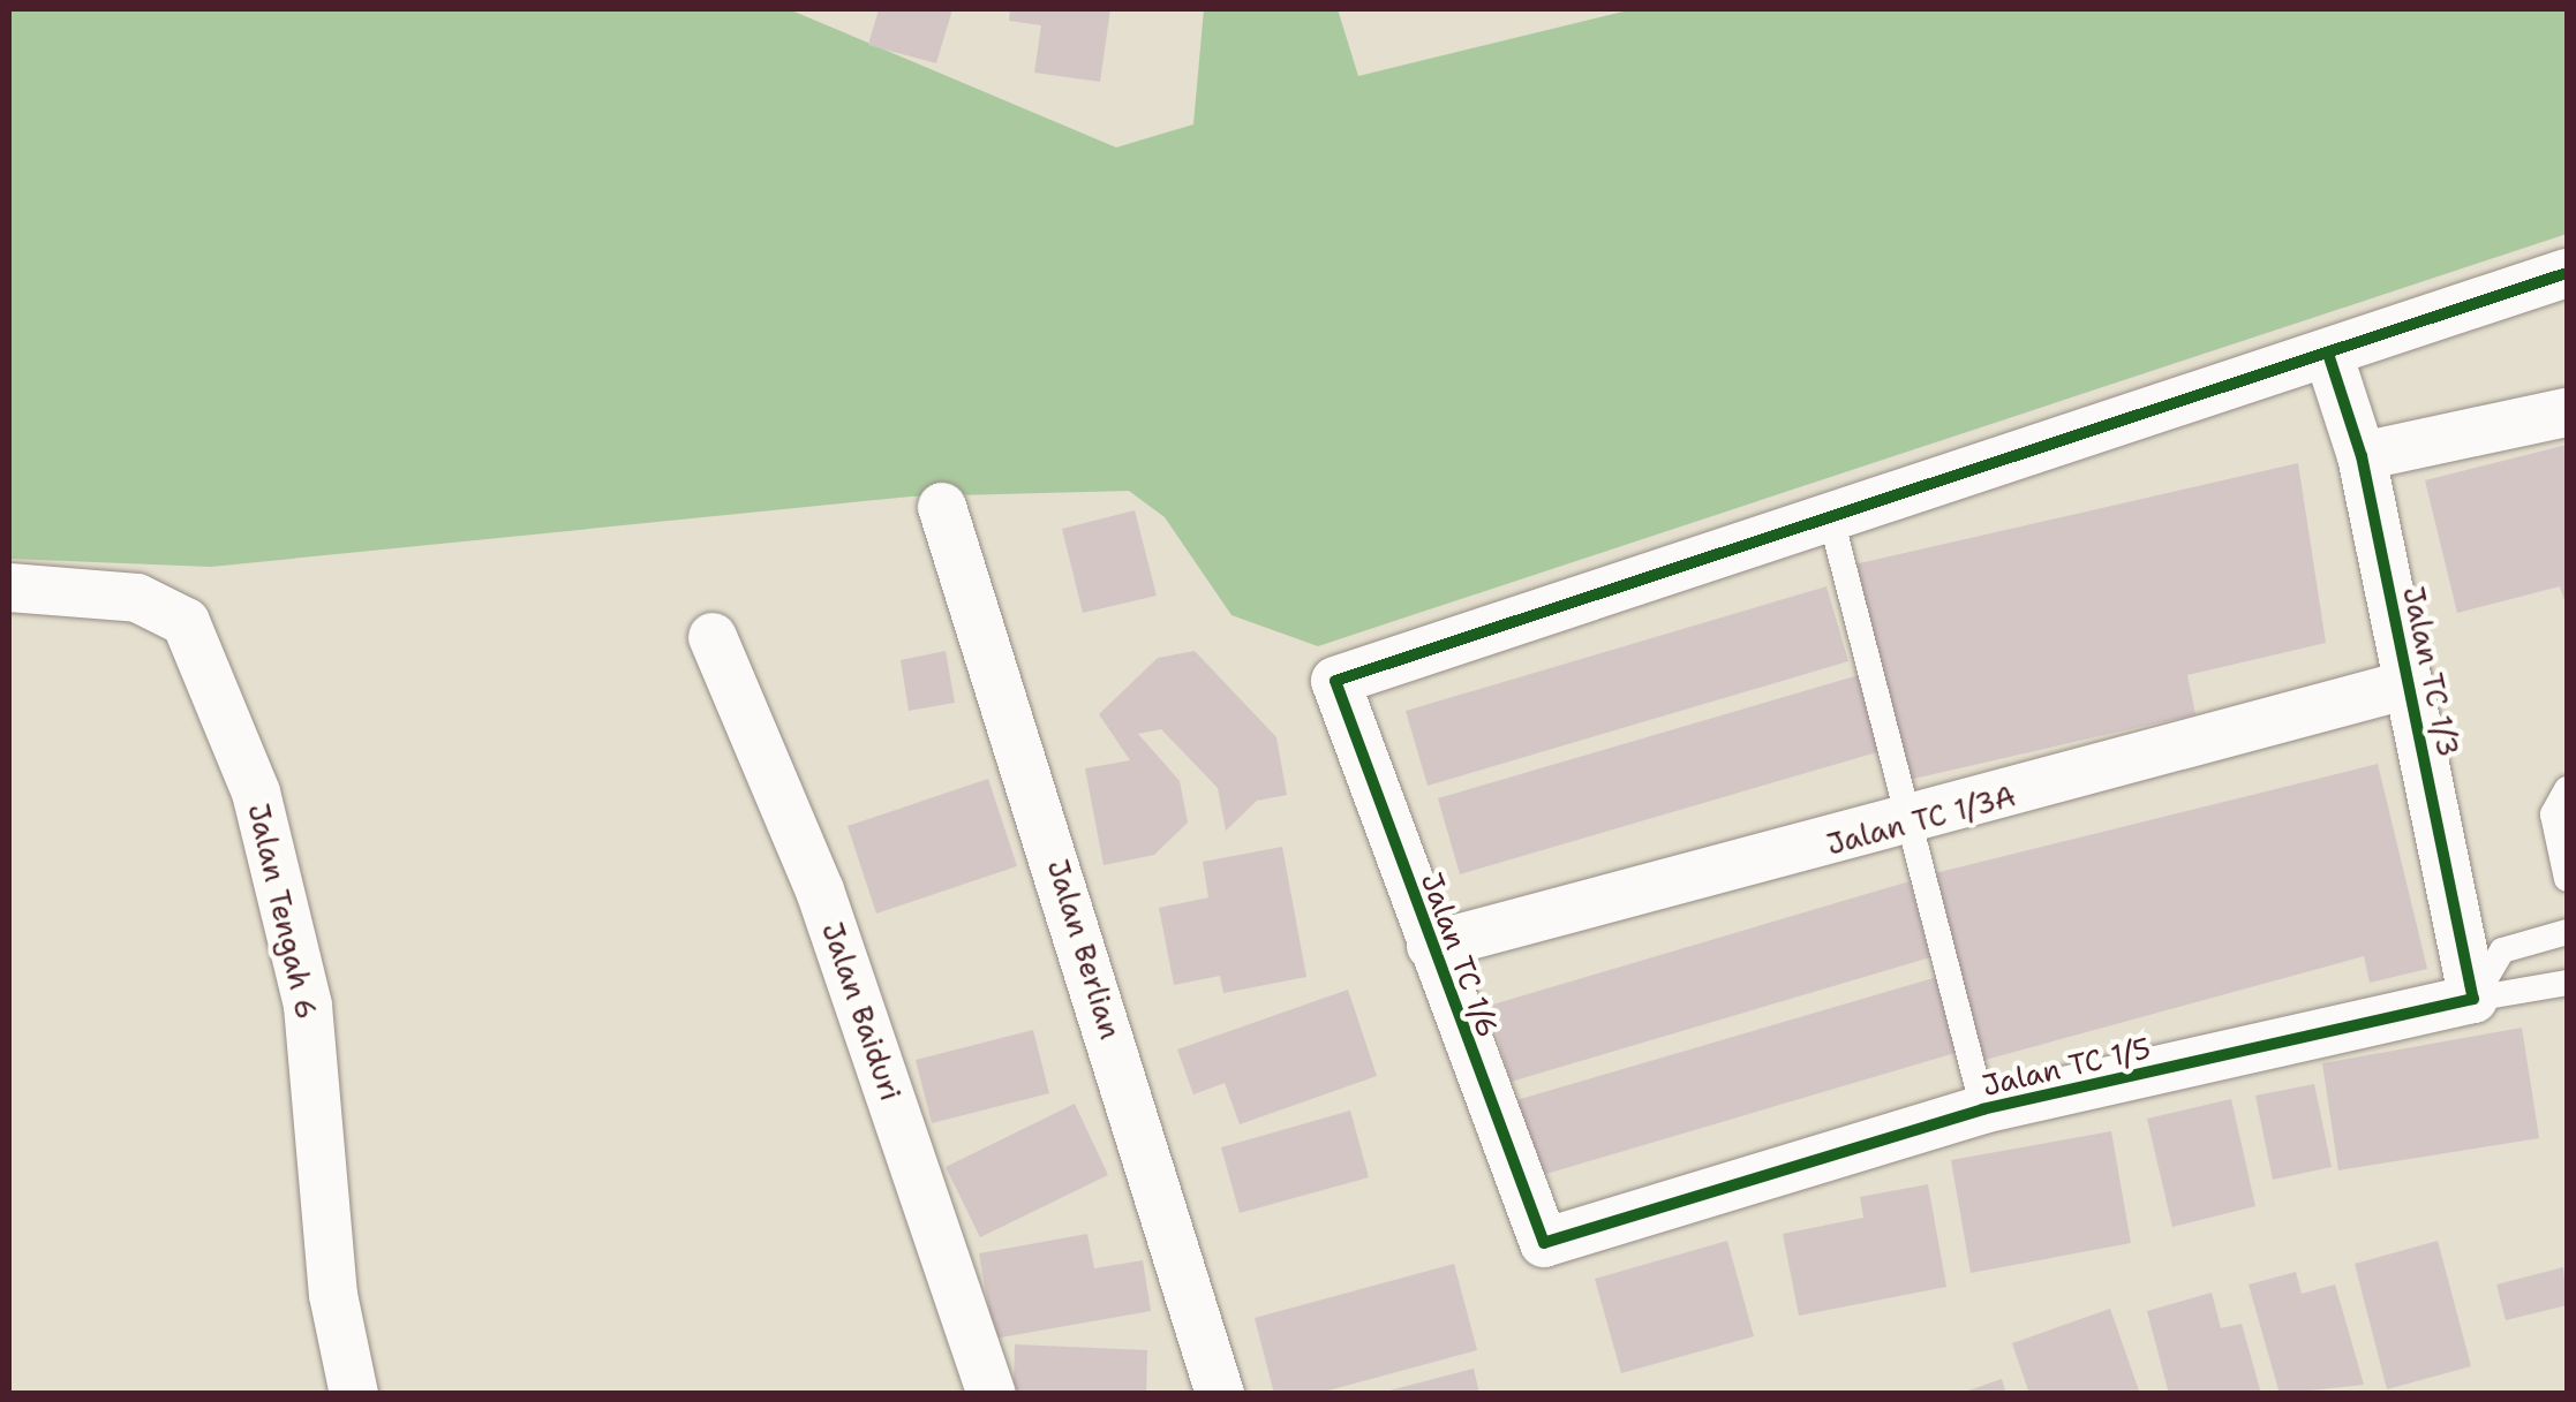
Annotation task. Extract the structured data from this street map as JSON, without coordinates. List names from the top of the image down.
{
  "streets": {
    "street": [
      "Jalan TC 1/3",
      "Jalan TC 1/3A",
      "Jalan Tengah 6",
      "Jalan Berlian",
      "Jalan TC 1/6",
      "Jalan Baiduri",
      "Jalan TC 1/5"
    ]
  },
  "crossings": [
    ["Jalan TC 1/3", "Jalan TC 1/3A"],
    ["Jalan TC 1/3", "Jalan TC 1/5"],
    ["Jalan TC 1/3A", "Jalan TC 1/6"],
    ["Jalan TC 1/6", "Jalan TC 1/5"]
  ]
}
